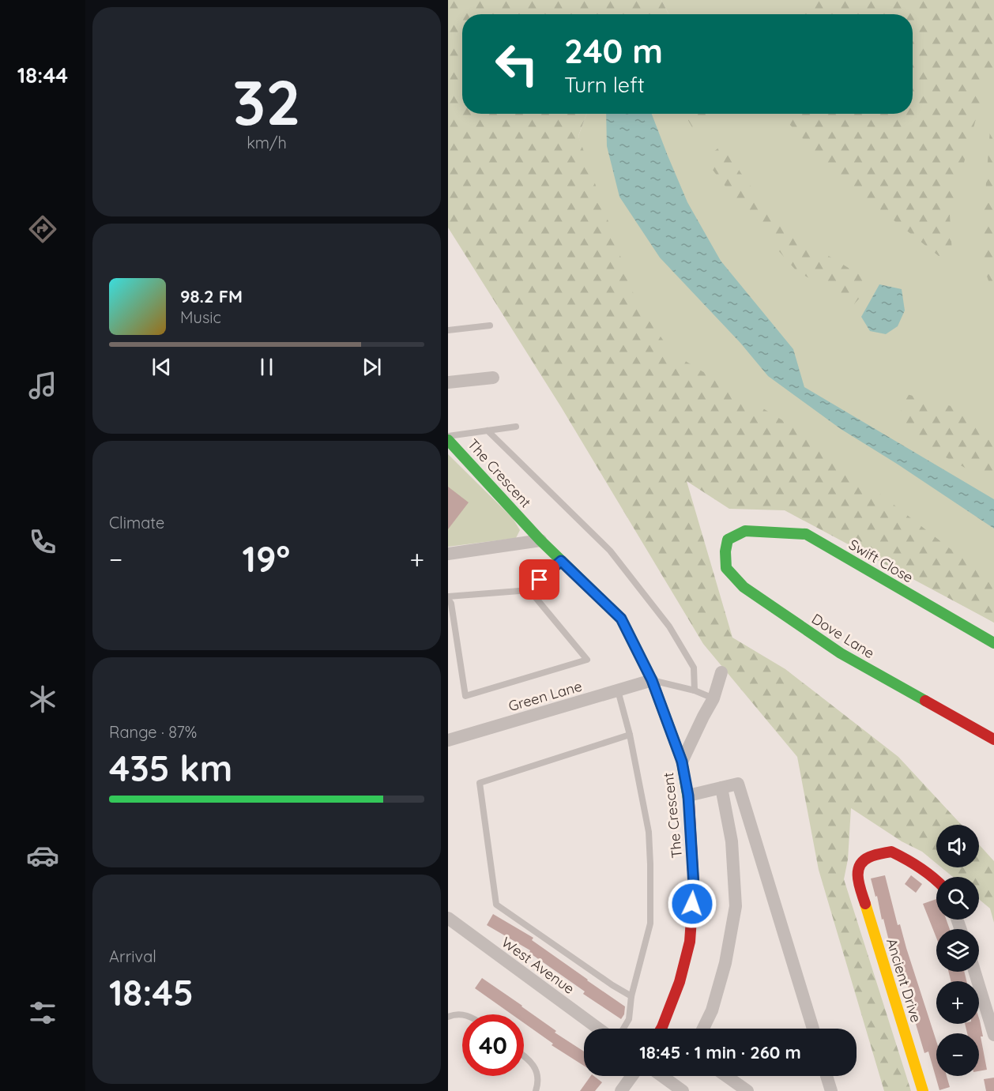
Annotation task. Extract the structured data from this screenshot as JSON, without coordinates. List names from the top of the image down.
{
  "streets": {
    "street": [
      "The Crescent",
      "Swift Close",
      "Dove Lane",
      "Green Lane",
      "West Avenue",
      "Ancient Drive"
    ]
  },
  "crossings": [
    ["The Crescent", "Green Lane"],
    ["Swift Close", "Dove Lane"]
  ],
  "page": {
    "tabs": "18:44",
    "tile": [
      ["32", "km/h"],
      "Climate",
      ["Range · 87%", "435 km"],
      ["Arrival", "18:45"]
    ],
    "turn": ["240 m", "Turn left"],
    "song": ["98.2 FM", "Music"],
    "heat": ["−", "19°", "+"],
    "map_buttons": ["+", "−"],
    "limit": "40",
    "trip": "18:45 · 1 min · 260 m"
  }
}
